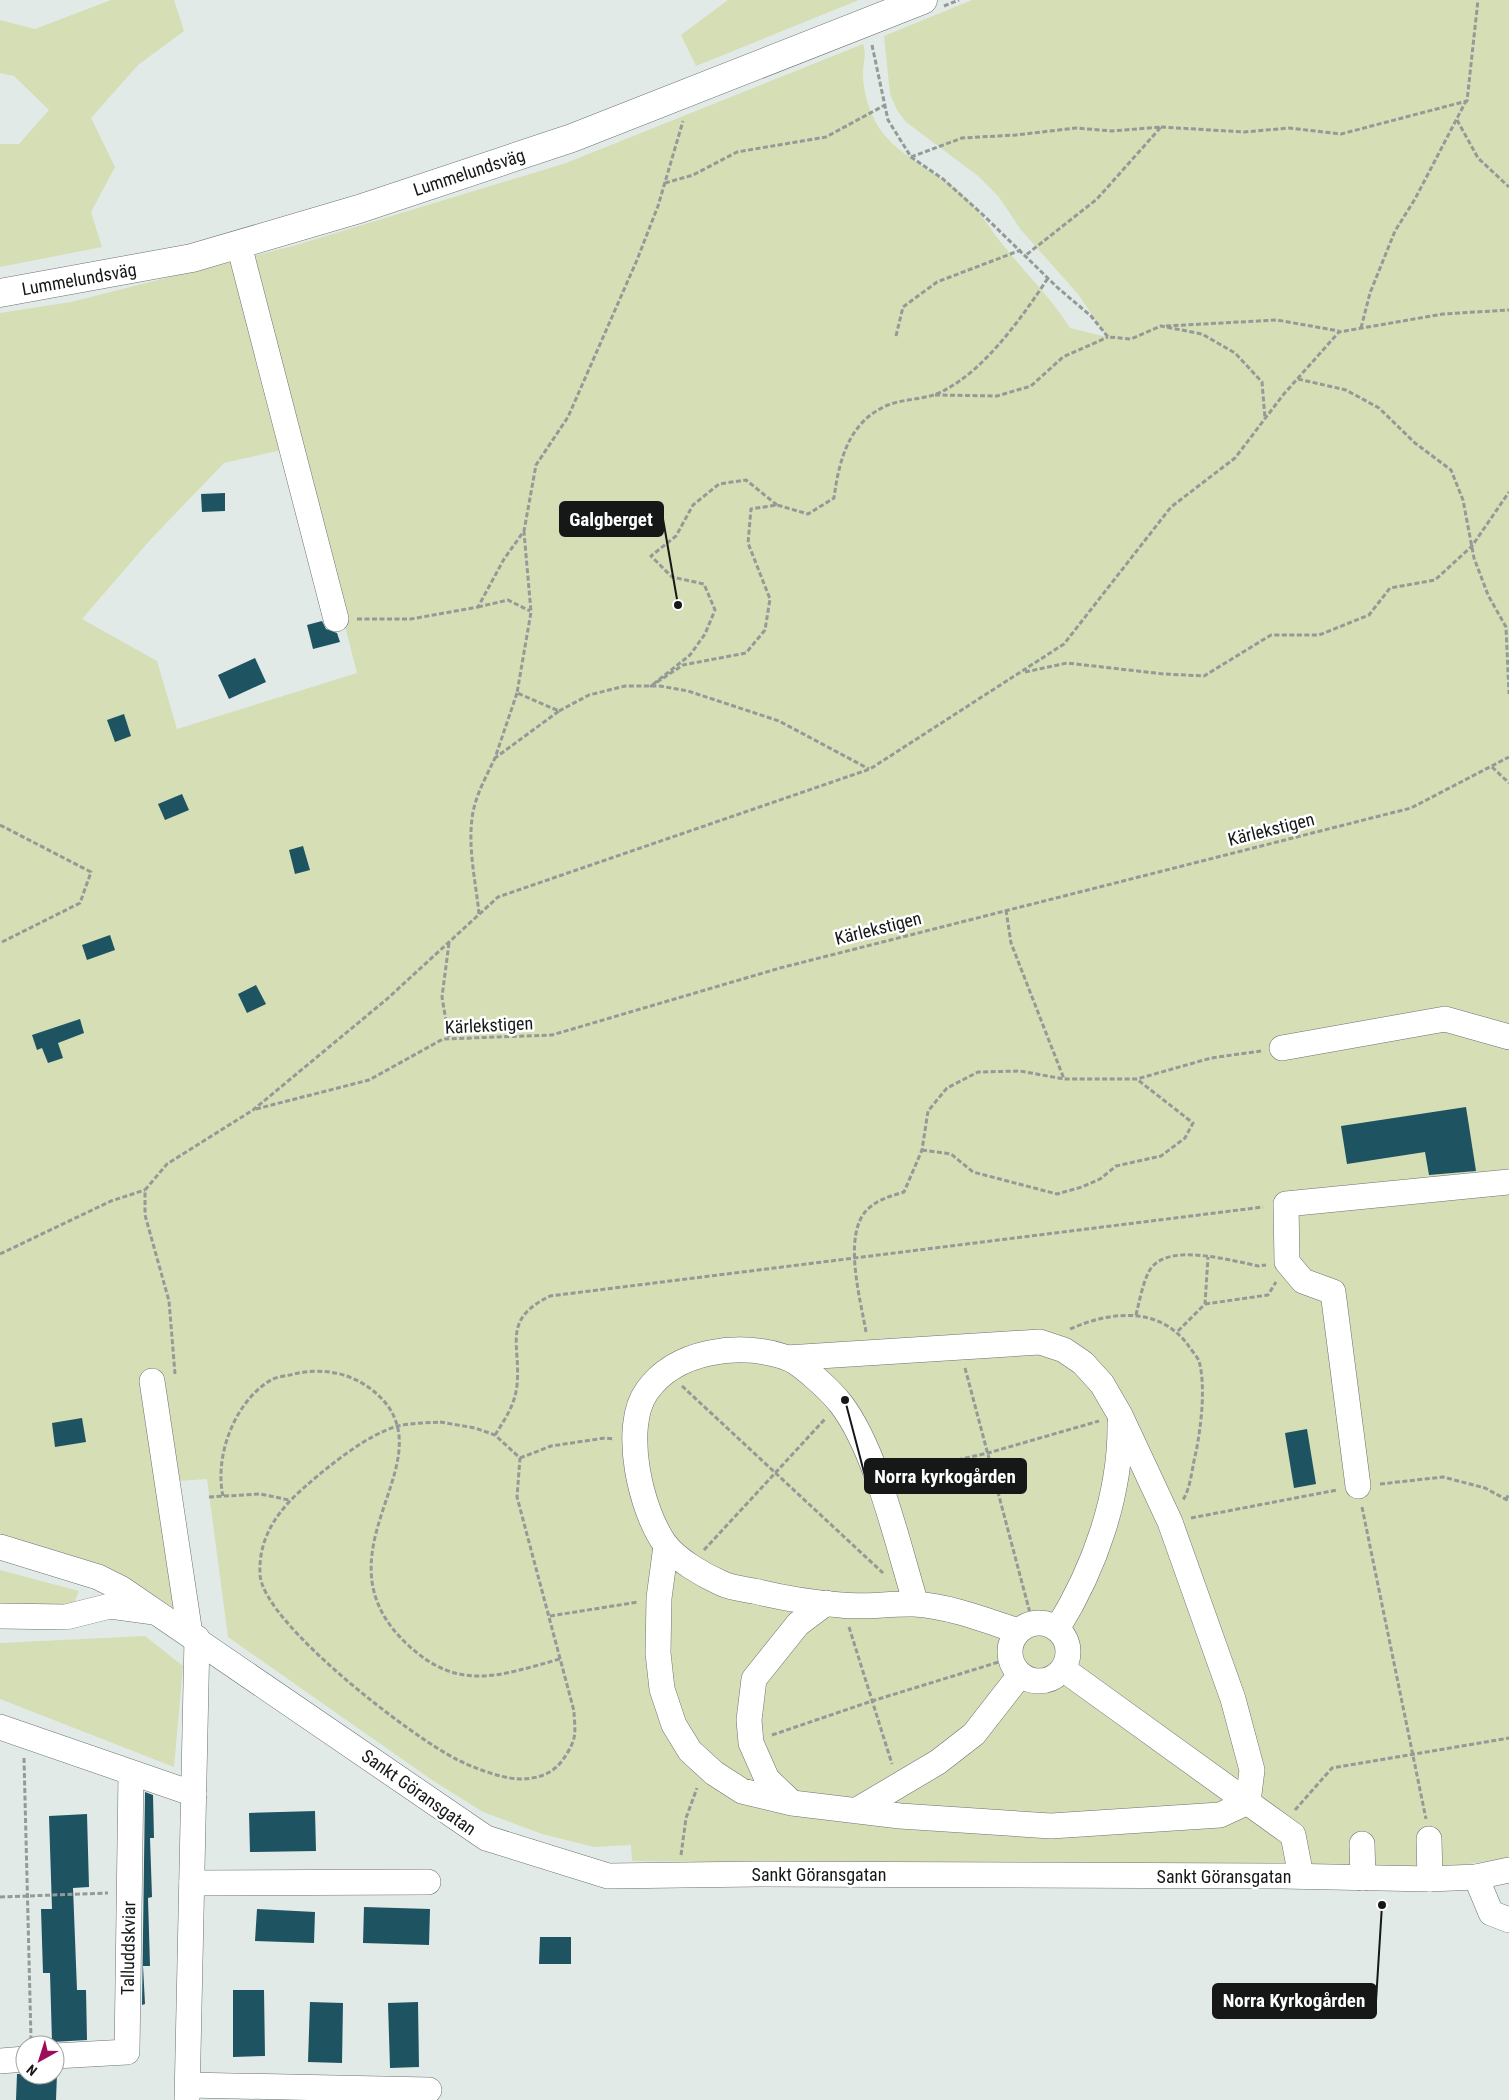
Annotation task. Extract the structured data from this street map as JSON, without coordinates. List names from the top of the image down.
{
  "streets": {
    "main road": ["Lummelundsväg"],
    "street": ["Sankt Göransgatan", "Talluddskviar"],
    "path": ["Kärlekstigen"]
  },
  "places": ["Galgberget", "Norra kyrkogården", "Norra Kyrkogården"],
  "north": "bottom left"
}
